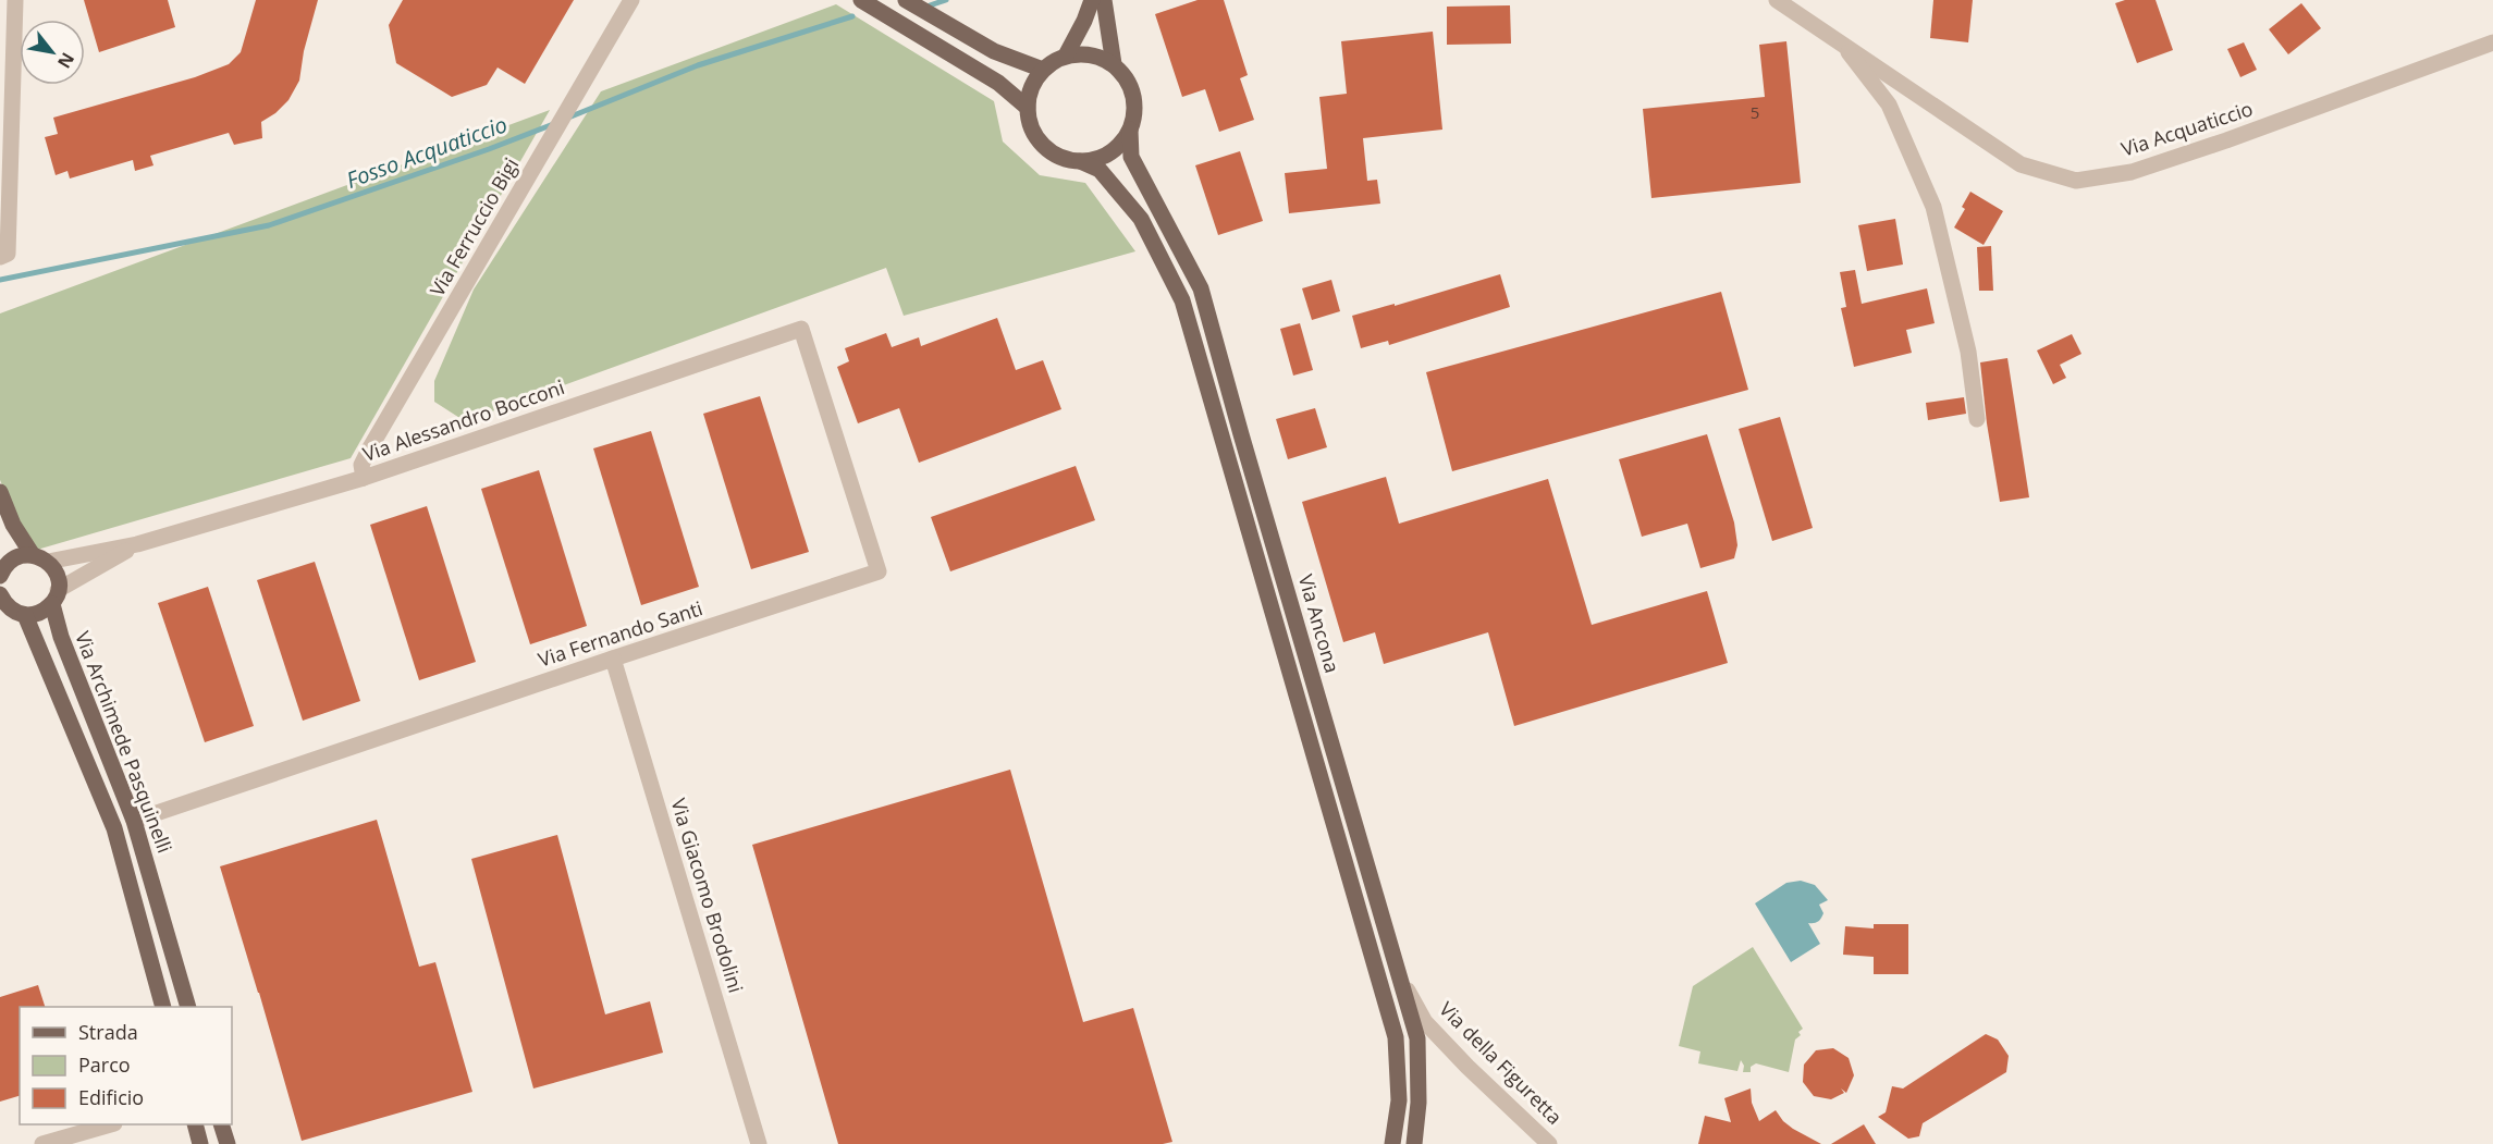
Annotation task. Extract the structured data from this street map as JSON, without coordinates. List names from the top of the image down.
{
  "streets": {
    "main road": ["Via Ancona", "Via Archimede Pasquinelli"],
    "street": [
      "Via Acquaticcio",
      "Via Ferruccio Bigi",
      "Via Alessandro Bocconi",
      "Via Fernando Santi",
      "Via Giacomo Brodolini",
      "Via della Figuretta"
    ]
  },
  "crossings": [
    ["Via Ferruccio Bigi", "Via Alessandro Bocconi"],
    ["Via Alessandro Bocconi", "Via Fernando Santi"],
    ["Via Alessandro Bocconi", "Via Archimede Pasquinelli"],
    ["Via Ancona", "Via della Figuretta"],
    ["Via Fernando Santi", "Via Archimede Pasquinelli"],
    ["Via Fernando Santi", "Via Giacomo Brodolini"]
  ],
  "water": ["Fosso Acquaticcio"],
  "house_numbers": ["5"],
  "legend": ["Strada", "Parco", "Edificio"],
  "north": "bottom right"
}
